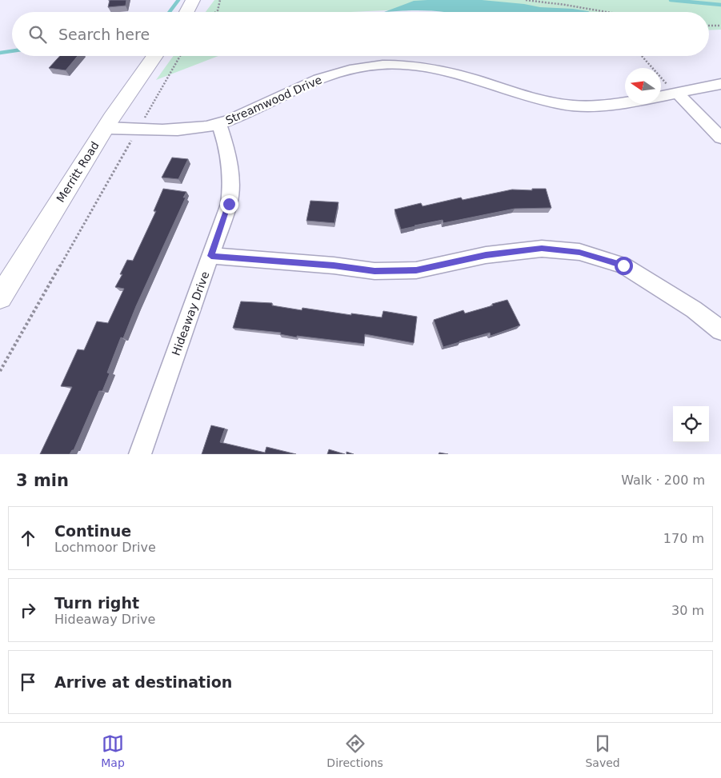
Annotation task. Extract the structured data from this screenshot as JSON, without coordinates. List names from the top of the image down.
{
  "streets": {
    "street": ["Streamwood Drive", "Merritt Road", "Hideaway Drive"]
  },
  "crossings": [
    ["Streamwood Drive", "Merritt Road"],
    ["Streamwood Drive", "Hideaway Drive"]
  ],
  "north": "left",
  "page": {
    "search": "Search here",
    "heading": ["3 min", "Walk · 200 m"],
    "list": [
      ["Continue", "Lochmoor Drive", "170 m"],
      ["Turn right", "Hideaway Drive", "30 m"],
      "Arrive at destination"
    ],
    "nav": ["Map", "Directions", "Saved"]
  }
}
